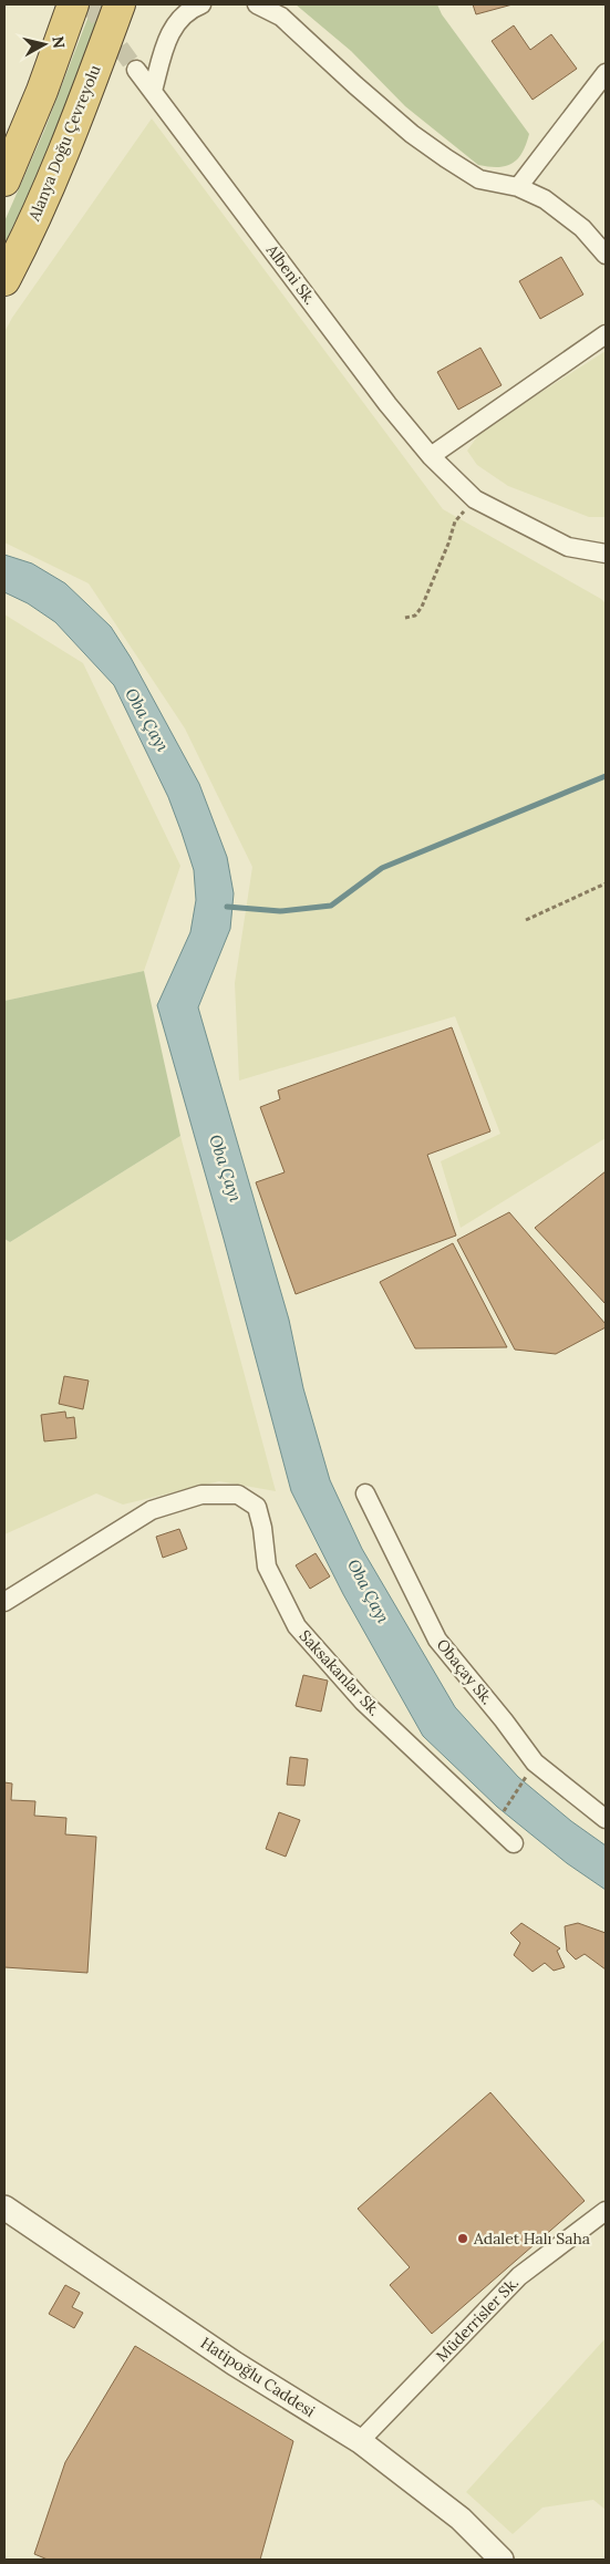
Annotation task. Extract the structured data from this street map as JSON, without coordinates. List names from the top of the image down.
{
  "streets": {
    "highway": ["Alanya Doğu Çevreyolu"],
    "street": [
      "Albeni Sk.",
      "Obaçay Sk.",
      "Saksakanlar Sk.",
      "Müderrisler Sk.",
      "Hatipoğlu Caddesi"
    ]
  },
  "crossings": [
    ["Müderrisler Sk.", "Hatipoğlu Caddesi"]
  ],
  "water": ["Oba Çayı"],
  "places": ["Adalet Halı Saha"],
  "north": "right"
}
